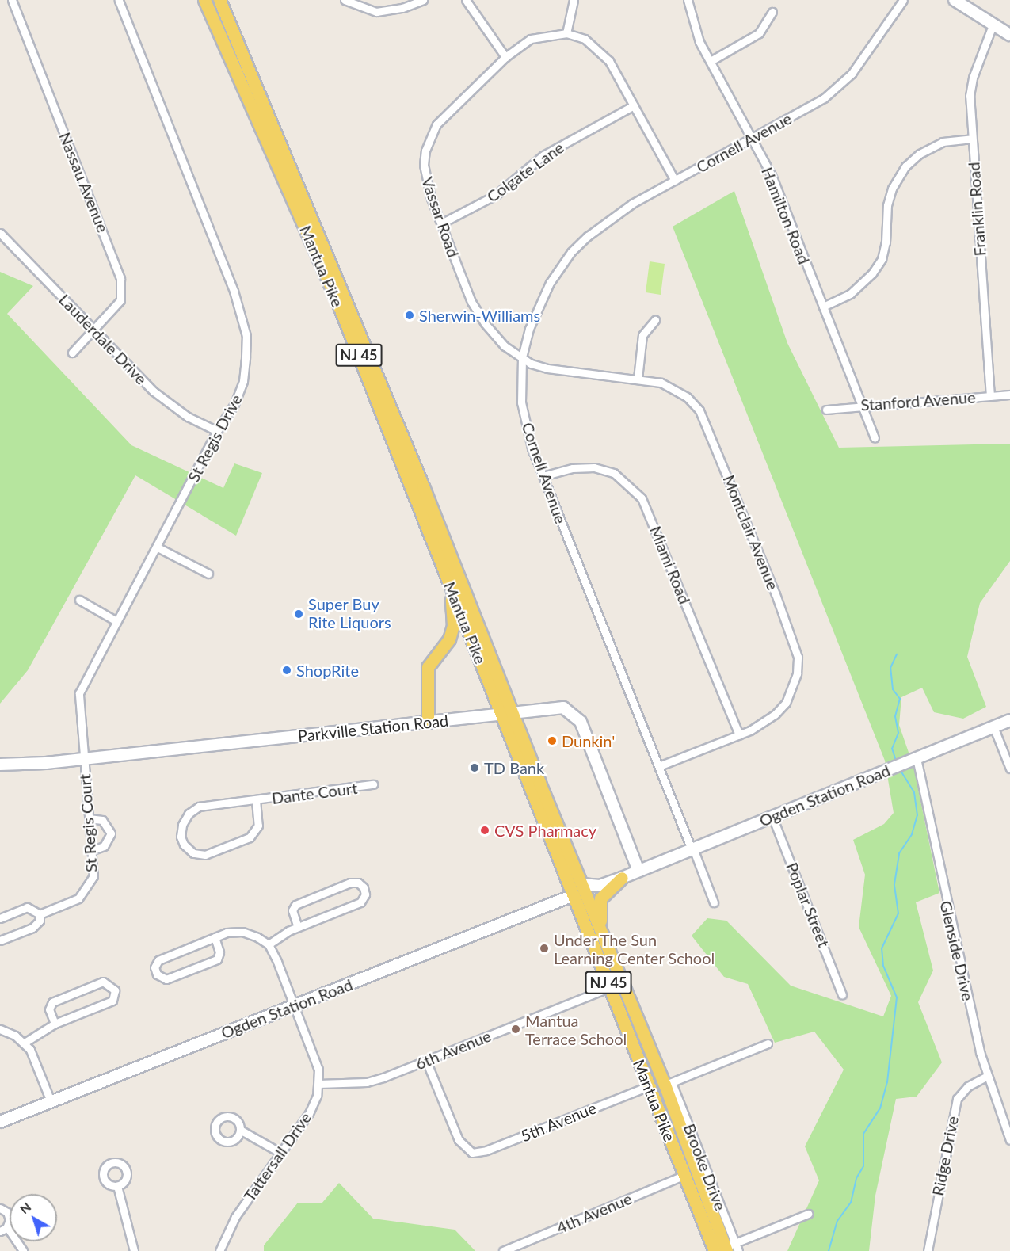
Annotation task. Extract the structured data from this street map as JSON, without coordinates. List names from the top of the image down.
{
  "streets": {
    "main road": ["Mantua Pike", "NJ 45"],
    "street": [
      "Cornell Avenue",
      "Colgate Lane",
      "Nassau Avenue",
      "Franklin Road",
      "Hamilton Road",
      "Vassar Road",
      "Lauderdale Drive",
      "Stanford Avenue",
      "St Regis Drive",
      "Montclair Avenue",
      "Miami Road",
      "Parkville Station Road",
      "Dante Court",
      "Ogden Station Road",
      "St Regis Court",
      "Poplar Street",
      "Glenside Drive",
      "6th Avenue",
      "5th Avenue",
      "Ridge Drive",
      "Tattersall Drive",
      "4th Avenue"
    ]
  },
  "crossings": [
    ["Cornell Avenue", "Hamilton Road"],
    ["Cornell Avenue", "Vassar Road"],
    ["Cornell Avenue", "Montclair Avenue"],
    ["Cornell Avenue", "Miami Road"],
    ["Cornell Avenue", "Ogden Station Road"],
    ["Colgate Lane", "Vassar Road"],
    ["Nassau Avenue", "Lauderdale Drive"],
    ["Franklin Road", "Stanford Avenue"],
    ["Hamilton Road", "Stanford Avenue"],
    ["Vassar Road", "Montclair Avenue"],
    ["Mantua Pike", "Parkville Station Road"],
    ["Mantua Pike", "Ogden Station Road"],
    ["Mantua Pike", "6th Avenue"],
    ["Mantua Pike", "5th Avenue"],
    ["Mantua Pike", "4th Avenue"],
    ["Lauderdale Drive", "St Regis Drive"],
    ["St Regis Drive", "Parkville Station Road"],
    ["St Regis Drive", "St Regis Court"],
    ["Montclair Avenue", "Miami Road"],
    ["Parkville Station Road", "Ogden Station Road"],
    ["Parkville Station Road", "St Regis Court"],
    ["Ogden Station Road", "Poplar Street"],
    ["Ogden Station Road", "Glenside Drive"],
    ["Ogden Station Road", "Tattersall Drive"],
    ["Glenside Drive", "Ridge Drive"],
    ["6th Avenue", "5th Avenue"],
    ["6th Avenue", "Tattersall Drive"]
  ],
  "places": [
    "Sherwin-Williams",
    "Super Buy Rite Liquors",
    "ShopRite",
    "Dunkin'",
    "TD Bank",
    "CVS Pharmacy",
    "Under The Sun Learning Center School",
    "Mantua Terrace School"
  ],
  "north": "top left"
}
